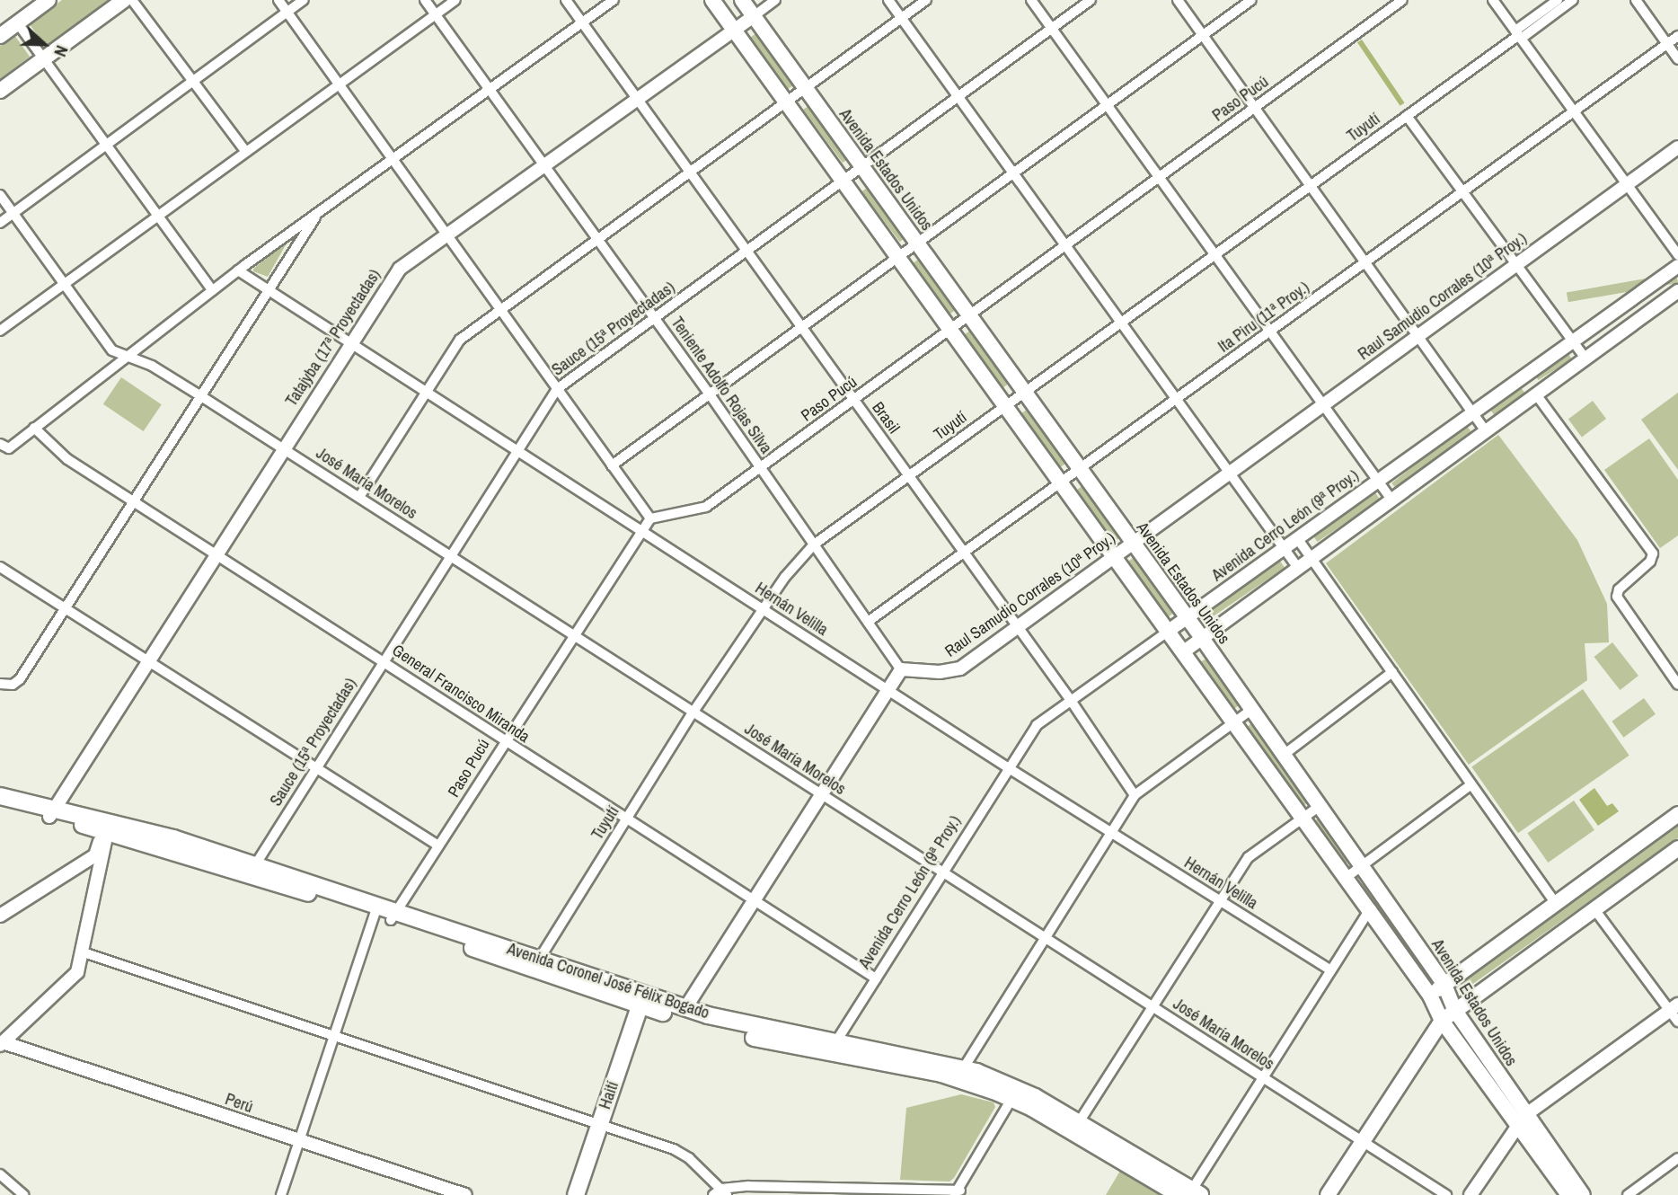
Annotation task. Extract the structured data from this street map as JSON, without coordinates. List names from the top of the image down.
{
  "streets": {
    "main road": ["Avenida Estados Unidos", "Avenida Coronel José Félix Bogado", "Haití"],
    "street": [
      "Paso Pucú",
      "Tuyutí",
      "Raul Samudio Corrales (10ª Proy.)",
      "Ita Piru (11ª Proy.)",
      "Sauce (15ª Proyectadas)",
      "Tatajyba (17ª Proyectadas)",
      "Teniente Adolfo Rojas Silva",
      "Brasil",
      "José María Morelos",
      "Avenida Cerro León (9ª Proy.)",
      "Hernán Velilla",
      "General Francisco Miranda",
      "Perú"
    ]
  },
  "crossings": [
    ["Paso Pucú", "Avenida Estados Unidos"],
    ["Paso Pucú", "Teniente Adolfo Rojas Silva"],
    ["Paso Pucú", "Brasil"],
    ["Paso Pucú", "José María Morelos"],
    ["Paso Pucú", "Hernán Velilla"],
    ["Paso Pucú", "General Francisco Miranda"],
    ["Paso Pucú", "Avenida Coronel José Félix Bogado"],
    ["Tuyutí", "Avenida Estados Unidos"],
    ["Tuyutí", "Teniente Adolfo Rojas Silva"],
    ["Tuyutí", "Brasil"],
    ["Tuyutí", "José María Morelos"],
    ["Tuyutí", "Hernán Velilla"],
    ["Tuyutí", "General Francisco Miranda"],
    ["Tuyutí", "Avenida Coronel José Félix Bogado"],
    ["Avenida Estados Unidos", "Raul Samudio Corrales (10ª Proy.)"],
    ["Avenida Estados Unidos", "Ita Piru (11ª Proy.)"],
    ["Avenida Estados Unidos", "Sauce (15ª Proyectadas)"],
    ["Avenida Estados Unidos", "Tatajyba (17ª Proyectadas)"],
    ["Avenida Estados Unidos", "Avenida Cerro León (9ª Proy.)"],
    ["Raul Samudio Corrales (10ª Proy.)", "Teniente Adolfo Rojas Silva"],
    ["Raul Samudio Corrales (10ª Proy.)", "Brasil"],
    ["Ita Piru (11ª Proy.)", "Teniente Adolfo Rojas Silva"],
    ["Ita Piru (11ª Proy.)", "Brasil"],
    ["Sauce (15ª Proyectadas)", "Teniente Adolfo Rojas Silva"],
    ["Sauce (15ª Proyectadas)", "Brasil"],
    ["Sauce (15ª Proyectadas)", "José María Morelos"],
    ["Sauce (15ª Proyectadas)", "Hernán Velilla"],
    ["Sauce (15ª Proyectadas)", "General Francisco Miranda"],
    ["Sauce (15ª Proyectadas)", "Avenida Coronel José Félix Bogado"],
    ["Tatajyba (17ª Proyectadas)", "Teniente Adolfo Rojas Silva"],
    ["Tatajyba (17ª Proyectadas)", "Brasil"],
    ["Tatajyba (17ª Proyectadas)", "José María Morelos"],
    ["Tatajyba (17ª Proyectadas)", "Hernán Velilla"],
    ["Tatajyba (17ª Proyectadas)", "General Francisco Miranda"],
    ["Tatajyba (17ª Proyectadas)", "Avenida Coronel José Félix Bogado"],
    ["Brasil", "Avenida Cerro León (9ª Proy.)"],
    ["José María Morelos", "Avenida Cerro León (9ª Proy.)"],
    ["Avenida Cerro León (9ª Proy.)", "Hernán Velilla"],
    ["Avenida Cerro León (9ª Proy.)", "General Francisco Miranda"],
    ["Avenida Cerro León (9ª Proy.)", "Avenida Coronel José Félix Bogado"],
    ["Avenida Coronel José Félix Bogado", "Haití"]
  ],
  "north": "right"
}
